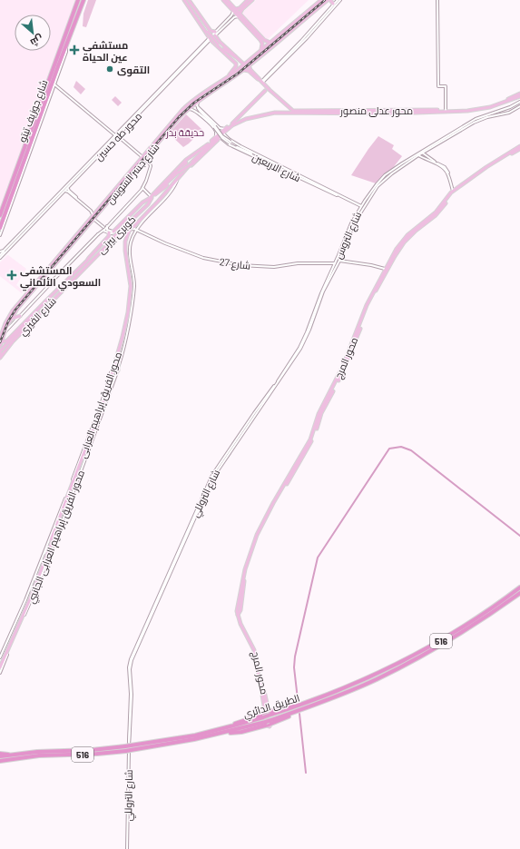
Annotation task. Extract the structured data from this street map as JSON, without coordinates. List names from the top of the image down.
{
  "streets": {
    "highway": ["شارع جوزيف تيتو", "516", "الطريق الدائري"],
    "main road": [
      "محور عدلى منصور",
      "شارع جسر السويس",
      "كوبرى بيرتى",
      "شارع الفيزي",
      "محور المرج",
      "محور الفريق إبراهيم العرابى"
    ],
    "street": [
      "محور طه حسين",
      "شارع الاربعين",
      "شارع التروس",
      "شارع 27",
      "شارع التروللي",
      "محور الفريق إبراهيم العرابى الجانبي"
    ]
  },
  "crossings": [
    ["محور عدلى منصور", "شارع جسر السويس"],
    ["محور عدلى منصور", "محور الفريق إبراهيم العرابى"],
    ["شارع الاربعين", "شارع التروس"],
    ["شارع الاربعين", "محور الفريق إبراهيم العرابى"],
    ["كوبرى بيرتى", "شارع الفيزي"],
    ["شارع التروس", "شارع 27"],
    ["شارع التروس", "شارع التروللي"],
    ["شارع 27", "محور الفريق إبراهيم العرابى"],
    ["شارع 27", "شارع التروللي"],
    ["شارع 27", "محور الفريق إبراهيم العرابى الجانبي"],
    ["محور المرج", "الطريق الدائري"],
    ["محور الفريق إبراهيم العرابى", "محور الفريق إبراهيم العرابى الجانبي"],
    ["شارع التروللي", "الطريق الدائري"]
  ],
  "parks": ["حديقة بدر"],
  "places": {
    "health": ["مستشفى عين الحياة", "المستشفى السعودي الألماني"],
    "other": ["التقوى"]
  },
  "north": "bottom right"
}
